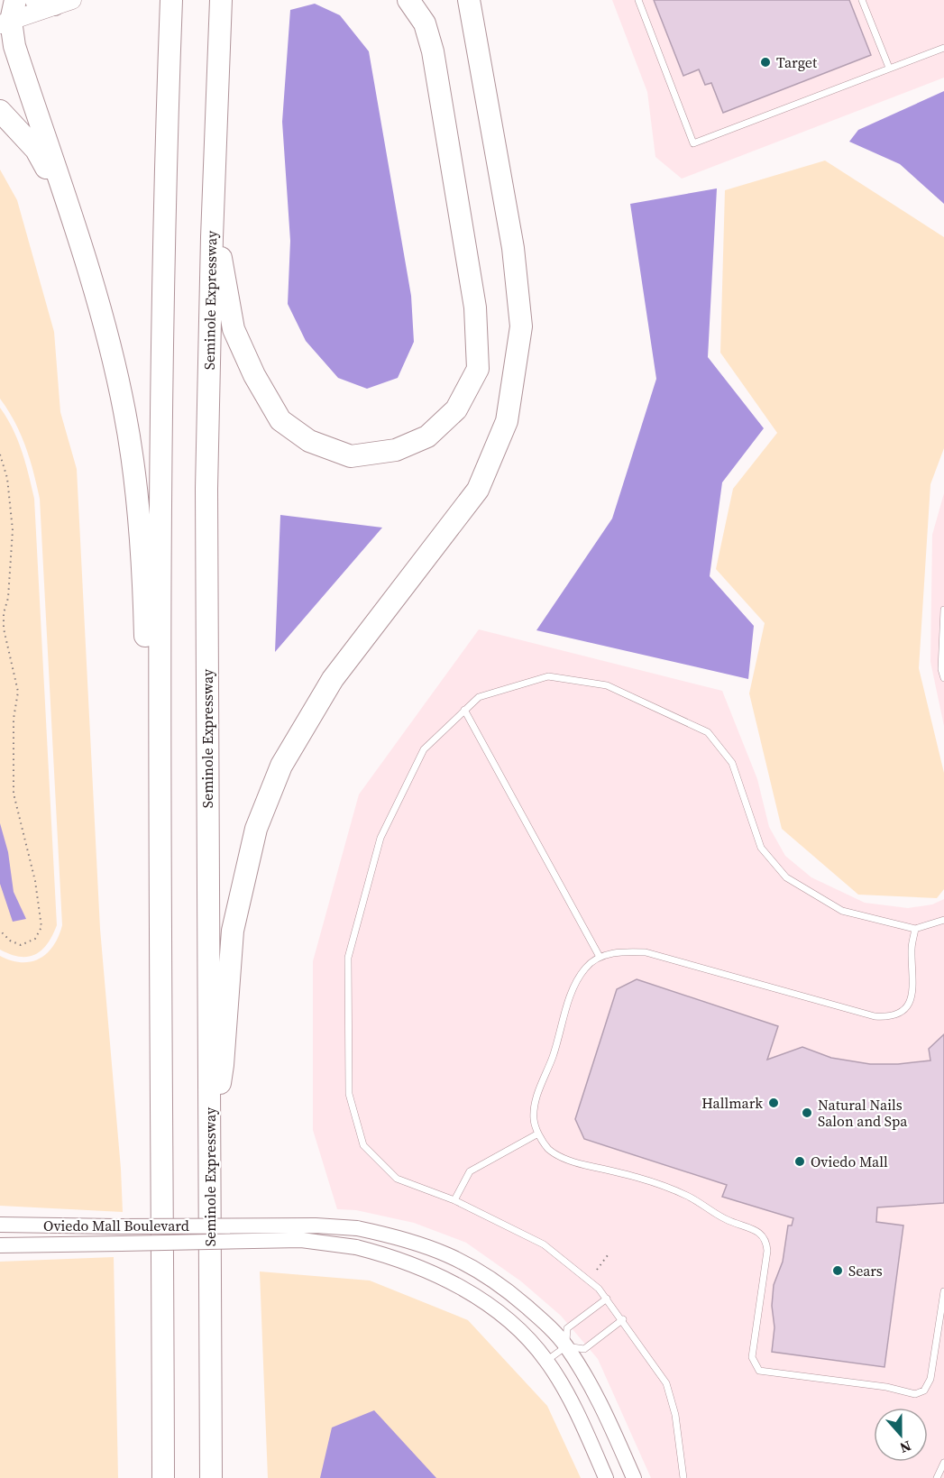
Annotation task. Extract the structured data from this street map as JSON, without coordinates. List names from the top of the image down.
{
  "streets": {
    "highway": ["Seminole Expressway"],
    "street": ["Oviedo Mall Boulevard"]
  },
  "places": [
    "Target",
    "Hallmark",
    "Natural Nails Salon and Spa",
    "Oviedo Mall",
    "Sears"
  ],
  "north": "bottom"
}
